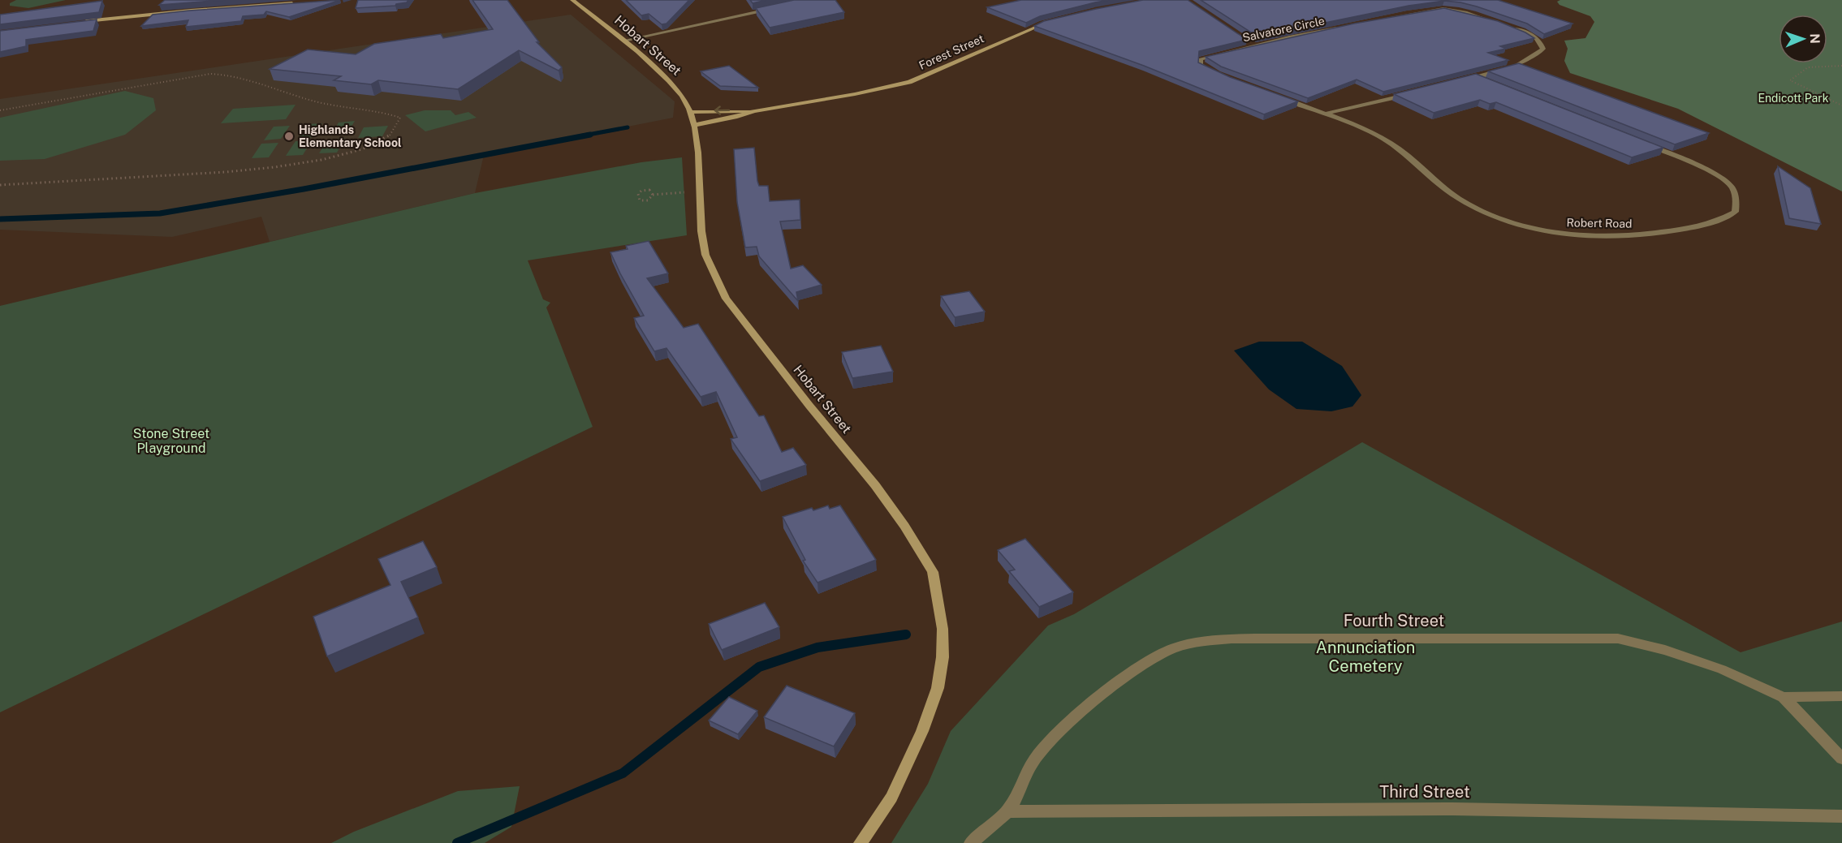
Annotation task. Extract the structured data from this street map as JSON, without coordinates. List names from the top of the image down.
{
  "streets": {
    "main road": ["Hobart Street", "Forest Street"],
    "street": [
      "Salvatore Circle",
      "Robert Road",
      "Fourth Street",
      "Third Street"
    ]
  },
  "crossings": [
    ["Hobart Street", "Forest Street"],
    ["Fourth Street", "Third Street"]
  ],
  "parks": ["Endicott Park", "Stone Street Playground", "Annunciation Cemetery"],
  "places": ["Highlands Elementary School"],
  "north": "right"
}
